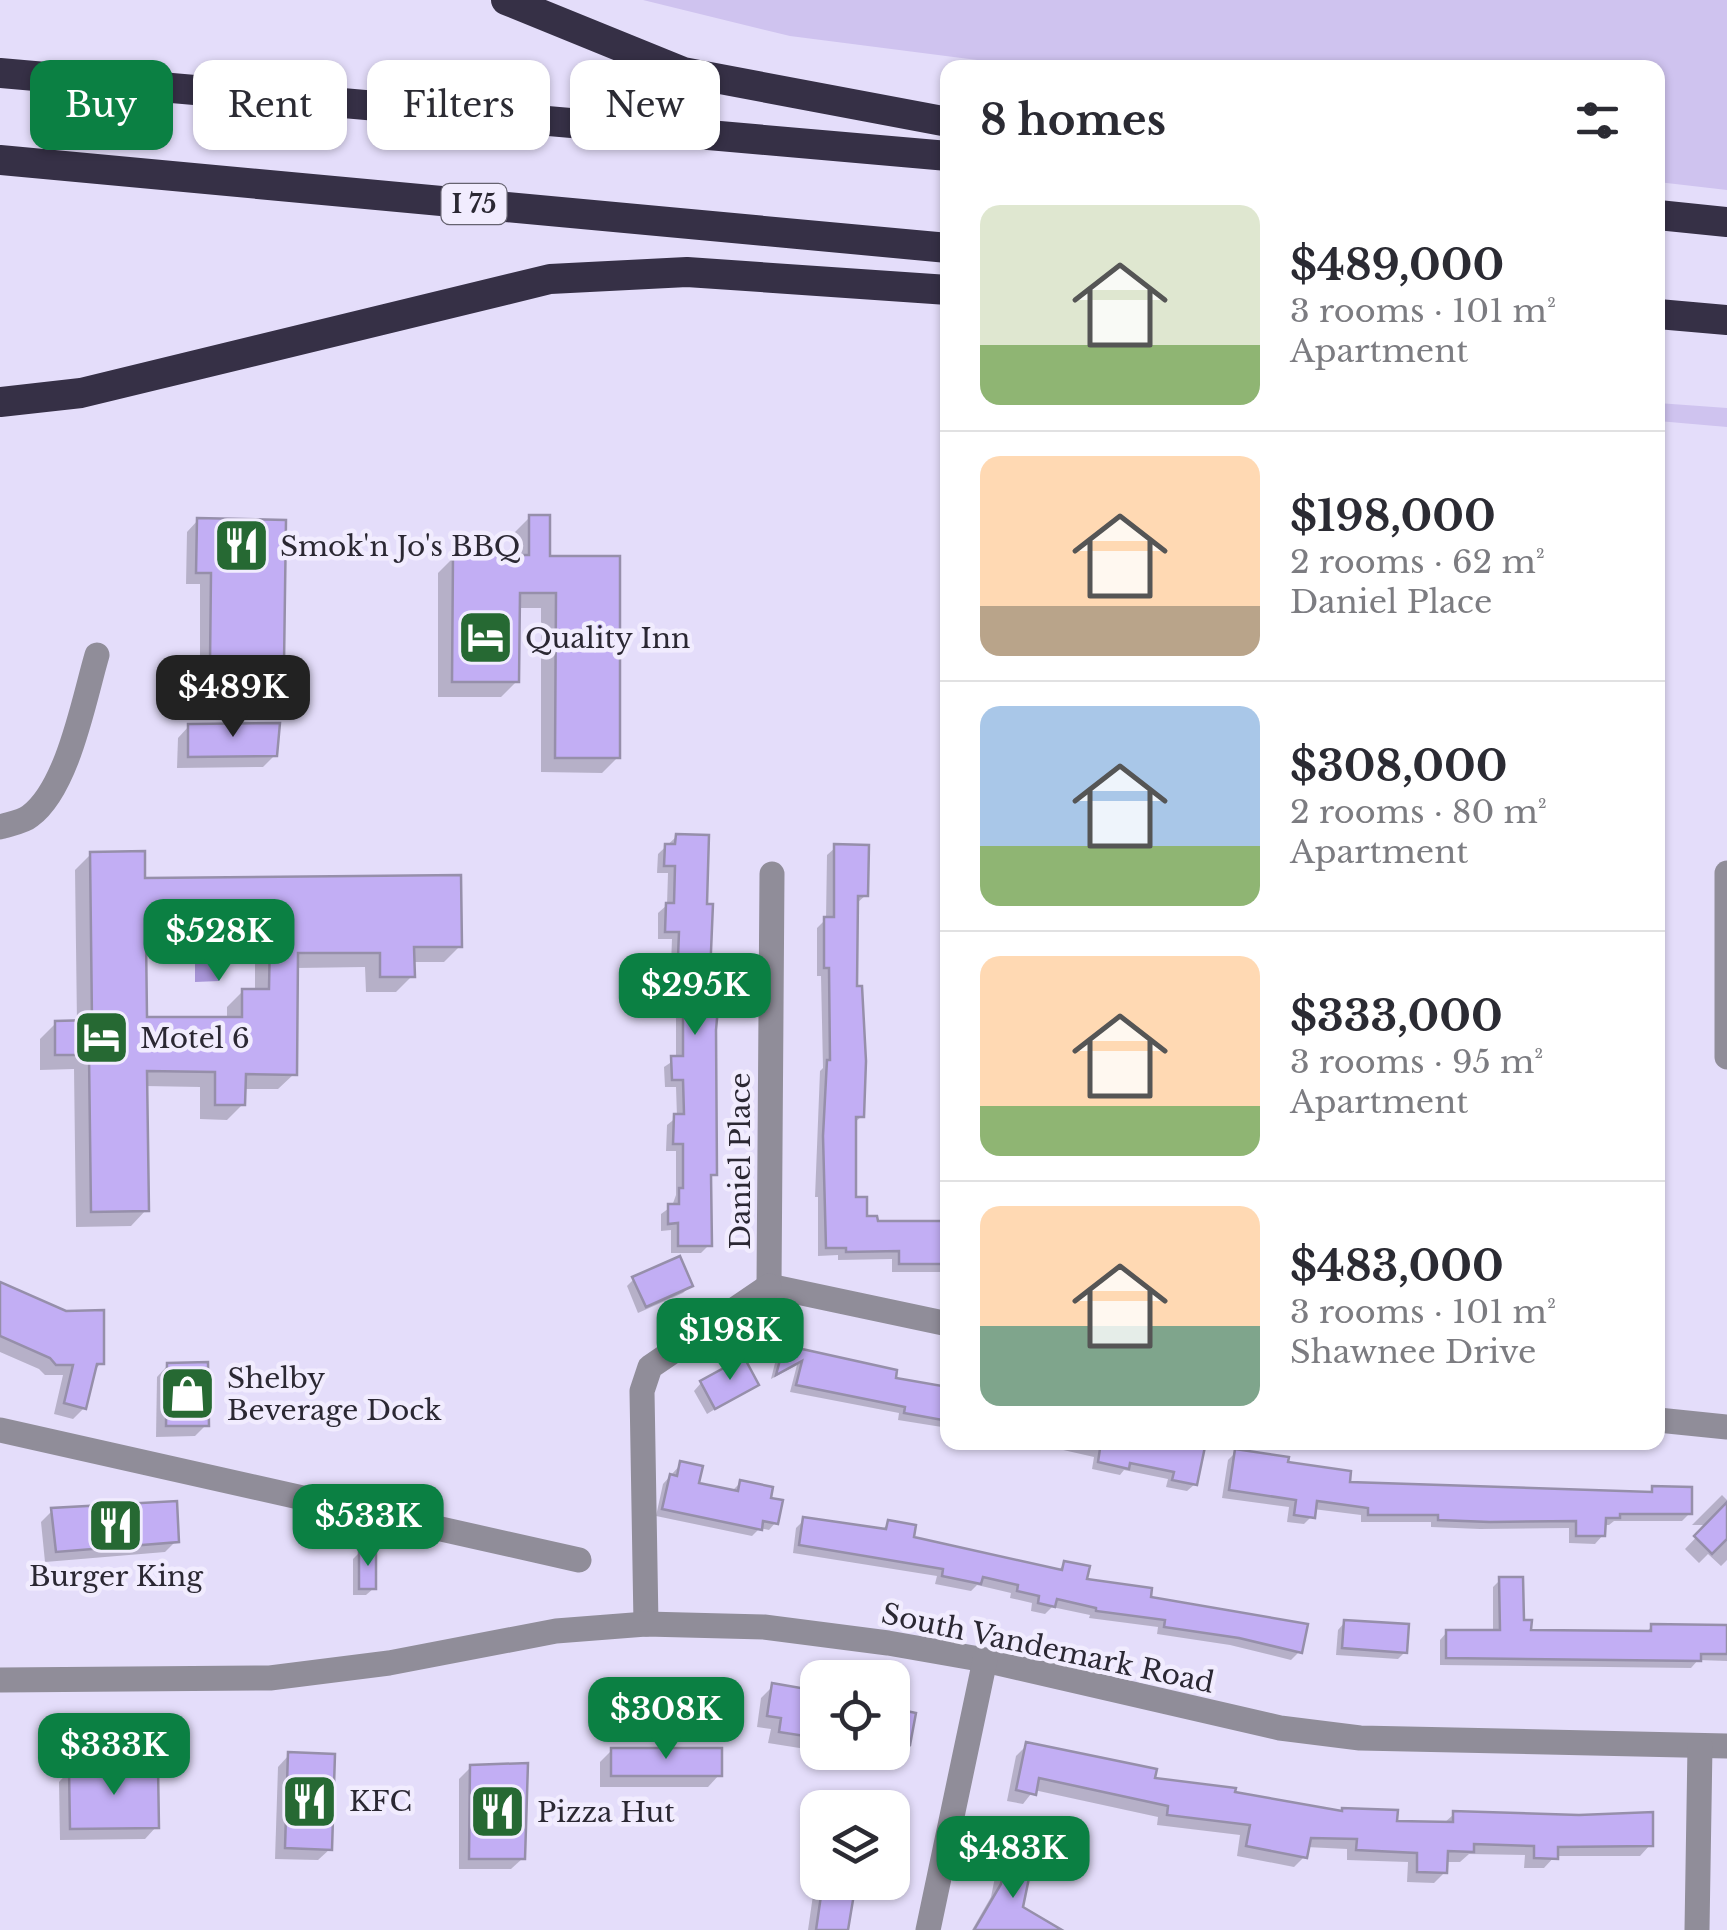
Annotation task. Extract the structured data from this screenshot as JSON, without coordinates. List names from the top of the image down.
{
  "streets": {
    "highway": ["I 75"],
    "street": ["Daniel Place", "South Vandemark Road"]
  },
  "crossings": [
    ["Daniel Place", "South Vandemark Road"]
  ],
  "places": {
    "restaurant": [
      "Smok'n Jo's BBQ",
      "Burger King",
      "KFC",
      "Pizza Hut"
    ],
    "hotel": ["Quality Inn", "Motel 6"],
    "shop": ["Shelby Beverage Dock"]
  },
  "page": {
    "chip": [
      "Buy",
      "Rent",
      "Filters",
      "New"
    ],
    "heading": "8 homes",
    "list": [
      {
        "name": "$489,000",
        "note": "3 rooms · 101 m² · Apartment"
      },
      {
        "name": "$198,000",
        "note": "2 rooms · 62 m² · Daniel Place"
      },
      {
        "name": "$308,000",
        "note": "2 rooms · 80 m² · Apartment"
      },
      {
        "name": "$333,000",
        "note": "3 rooms · 95 m² · Apartment"
      },
      {
        "name": "$483,000",
        "note": "3 rooms · 101 m² · Shawnee Drive"
      }
    ],
    "price": [
      "$489K",
      "$528K",
      "$295K",
      "$198K",
      "$533K",
      "$308K",
      "$333K",
      "$483K"
    ]
  }
}
